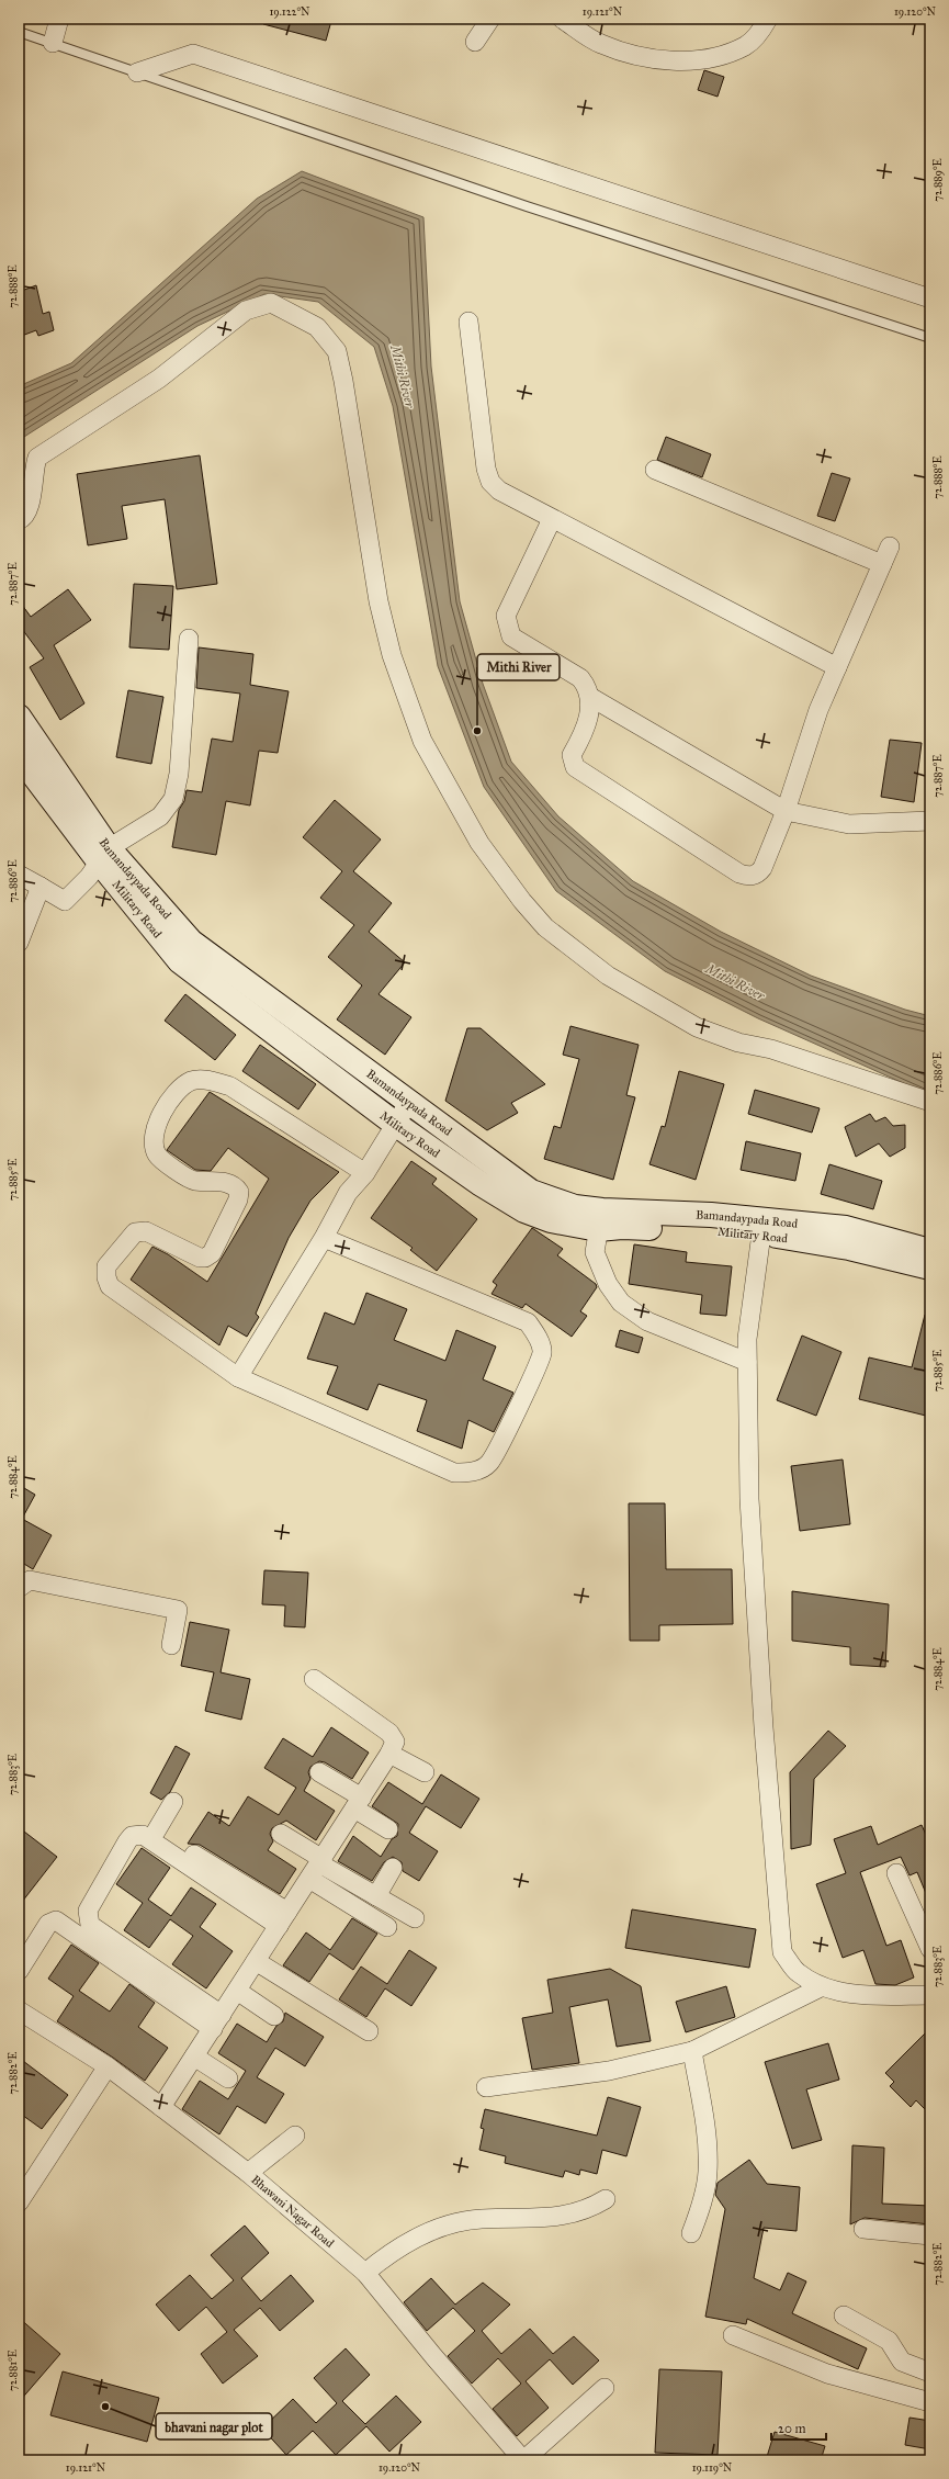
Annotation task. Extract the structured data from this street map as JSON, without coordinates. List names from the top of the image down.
{
  "streets": {
    "street": ["Bamandaypada Road", "Military Road", "Bhawani Nagar Road"]
  },
  "crossings": [
    ["Bamandaypada Road", "Military Road"]
  ],
  "water": ["Mithi River"],
  "places": ["Mithi River", "bhavani nagar plot"],
  "scale_bar": "20 m",
  "coordinates": [
    "19.122°N",
    "19.121°N",
    "19.120°N",
    "72.889°E",
    "72.888°E",
    "72.887°E",
    "72.886°E",
    "72.885°E",
    "72.884°E",
    "72.883°E",
    "72.882°E",
    "72.881°E",
    "19.119°N"
  ]
}
